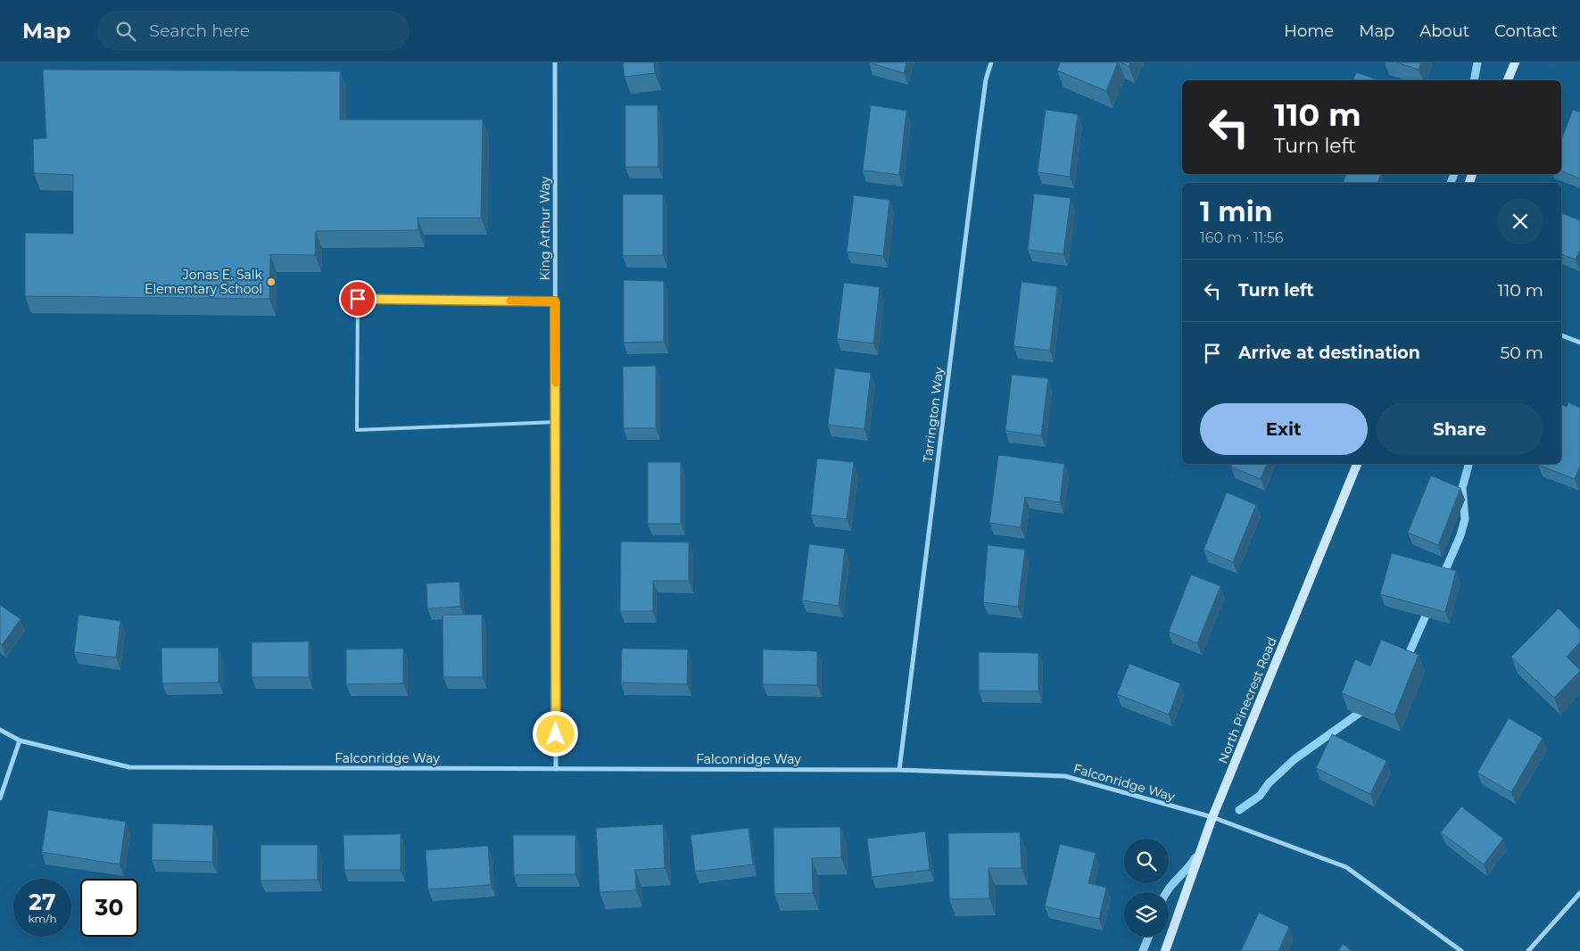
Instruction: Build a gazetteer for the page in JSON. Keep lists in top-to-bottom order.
{
  "streets": {
    "street": [
      "King Arthur Way",
      "Tarrington Way",
      "North Pinecrest Road",
      "Falconridge Way"
    ]
  },
  "crossings": [
    ["King Arthur Way", "Falconridge Way"],
    ["Tarrington Way", "Falconridge Way"],
    ["North Pinecrest Road", "Falconridge Way"]
  ],
  "places": ["Jonas E. Salk Elementary School"],
  "page": {
    "header": "Map",
    "search": "Search here",
    "nav": [
      "Home",
      "Map",
      "About",
      "Contact"
    ],
    "turn": ["110 m", "Turn left"],
    "heading": ["1 min", "160 m · 11:56"],
    "list": [
      {
        "name": "Turn left",
        "value": "110 m"
      },
      {
        "name": "Arrive at destination",
        "value": "50 m"
      }
    ],
    "buttons": ["Exit", "Share"],
    "speed": "27 km/h",
    "limit": "30"
  }
}
